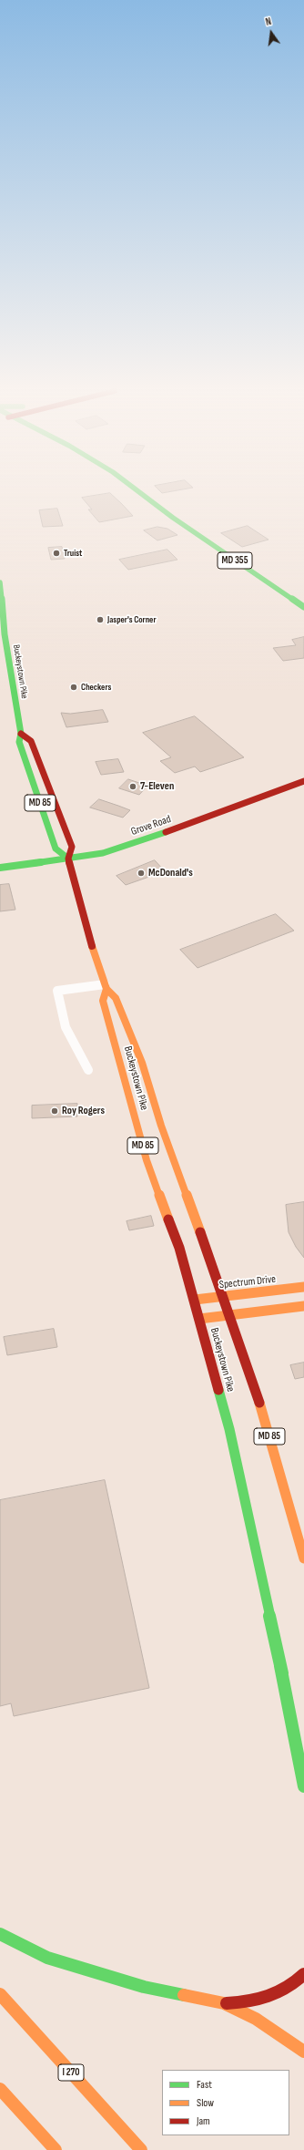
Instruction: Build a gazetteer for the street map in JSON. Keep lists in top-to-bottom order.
{
  "streets": {
    "main road": [
      "MD 355",
      "Buckeystown Pike",
      "MD 85",
      "Grove Road",
      "Spectrum Drive",
      "I 270"
    ]
  },
  "crossings": [
    ["Buckeystown Pike", "Grove Road"],
    ["Buckeystown Pike", "Spectrum Drive"]
  ],
  "places": [
    "Truist",
    "Jasper's Corner",
    "Checkers",
    "7-Eleven",
    "McDonald's",
    "Roy Rogers"
  ],
  "legend": ["Fast", "Slow", "Jam"],
  "north": "top"
}
